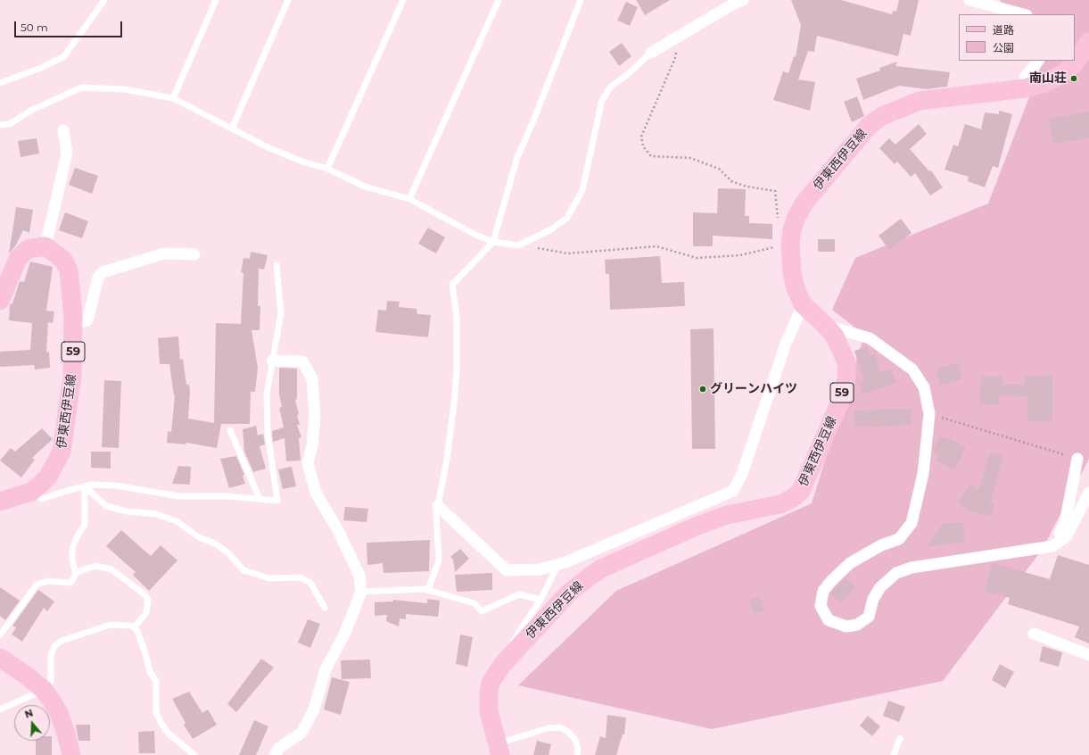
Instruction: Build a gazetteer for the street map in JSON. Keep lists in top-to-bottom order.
{
  "streets": {
    "main road": ["伊東西伊豆線", "59"]
  },
  "places": ["南山荘", "グリーンハイツ"],
  "legend": ["道路", "公園"],
  "scale_bar": "50 m",
  "north": "top"
}
